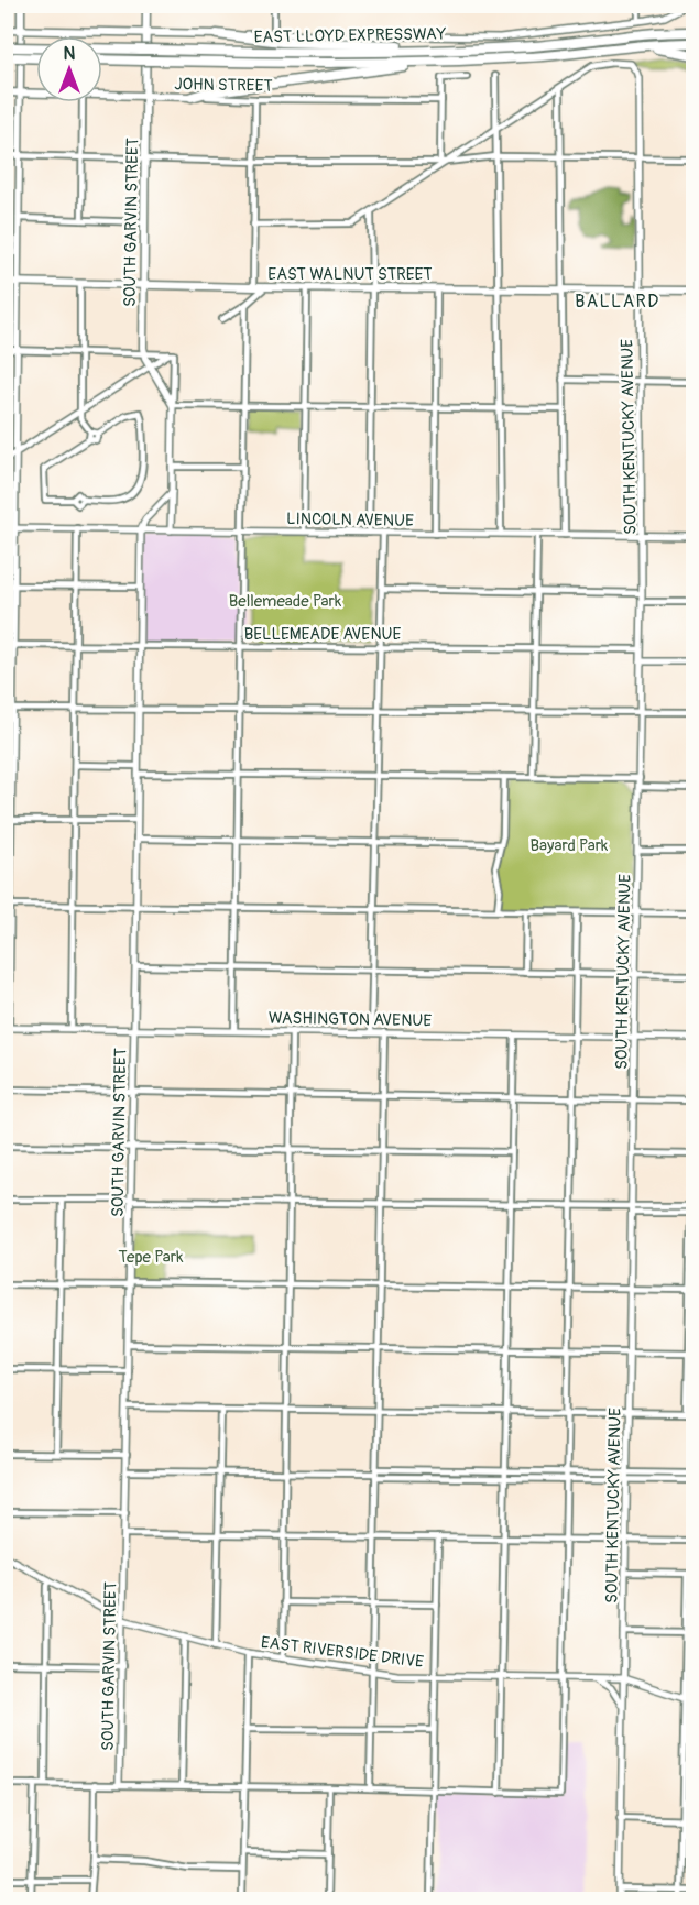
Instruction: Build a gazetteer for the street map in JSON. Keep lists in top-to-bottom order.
{
  "streets": {
    "highway": ["EAST LLOYD EXPRESSWAY"],
    "main road": ["JOHN STREET", "SOUTH GARVIN STREET", "EAST WALNUT STREET"],
    "street": [
      "SOUTH KENTUCKY AVENUE",
      "LINCOLN AVENUE",
      "BELLEMEADE AVENUE",
      "WASHINGTON AVENUE",
      "EAST RIVERSIDE DRIVE"
    ]
  },
  "crossings": [
    ["JOHN STREET", "SOUTH GARVIN STREET"],
    ["SOUTH GARVIN STREET", "EAST WALNUT STREET"],
    ["SOUTH GARVIN STREET", "LINCOLN AVENUE"],
    ["SOUTH GARVIN STREET", "BELLEMEADE AVENUE"],
    ["SOUTH GARVIN STREET", "WASHINGTON AVENUE"],
    ["SOUTH GARVIN STREET", "EAST RIVERSIDE DRIVE"],
    ["EAST WALNUT STREET", "SOUTH KENTUCKY AVENUE"],
    ["SOUTH KENTUCKY AVENUE", "LINCOLN AVENUE"],
    ["SOUTH KENTUCKY AVENUE", "BELLEMEADE AVENUE"],
    ["SOUTH KENTUCKY AVENUE", "WASHINGTON AVENUE"],
    ["SOUTH KENTUCKY AVENUE", "EAST RIVERSIDE DRIVE"]
  ],
  "districts": ["BALLARD"],
  "parks": ["Bellemeade Park", "Bayard Park", "Tepe Park"],
  "north": "top"
}
